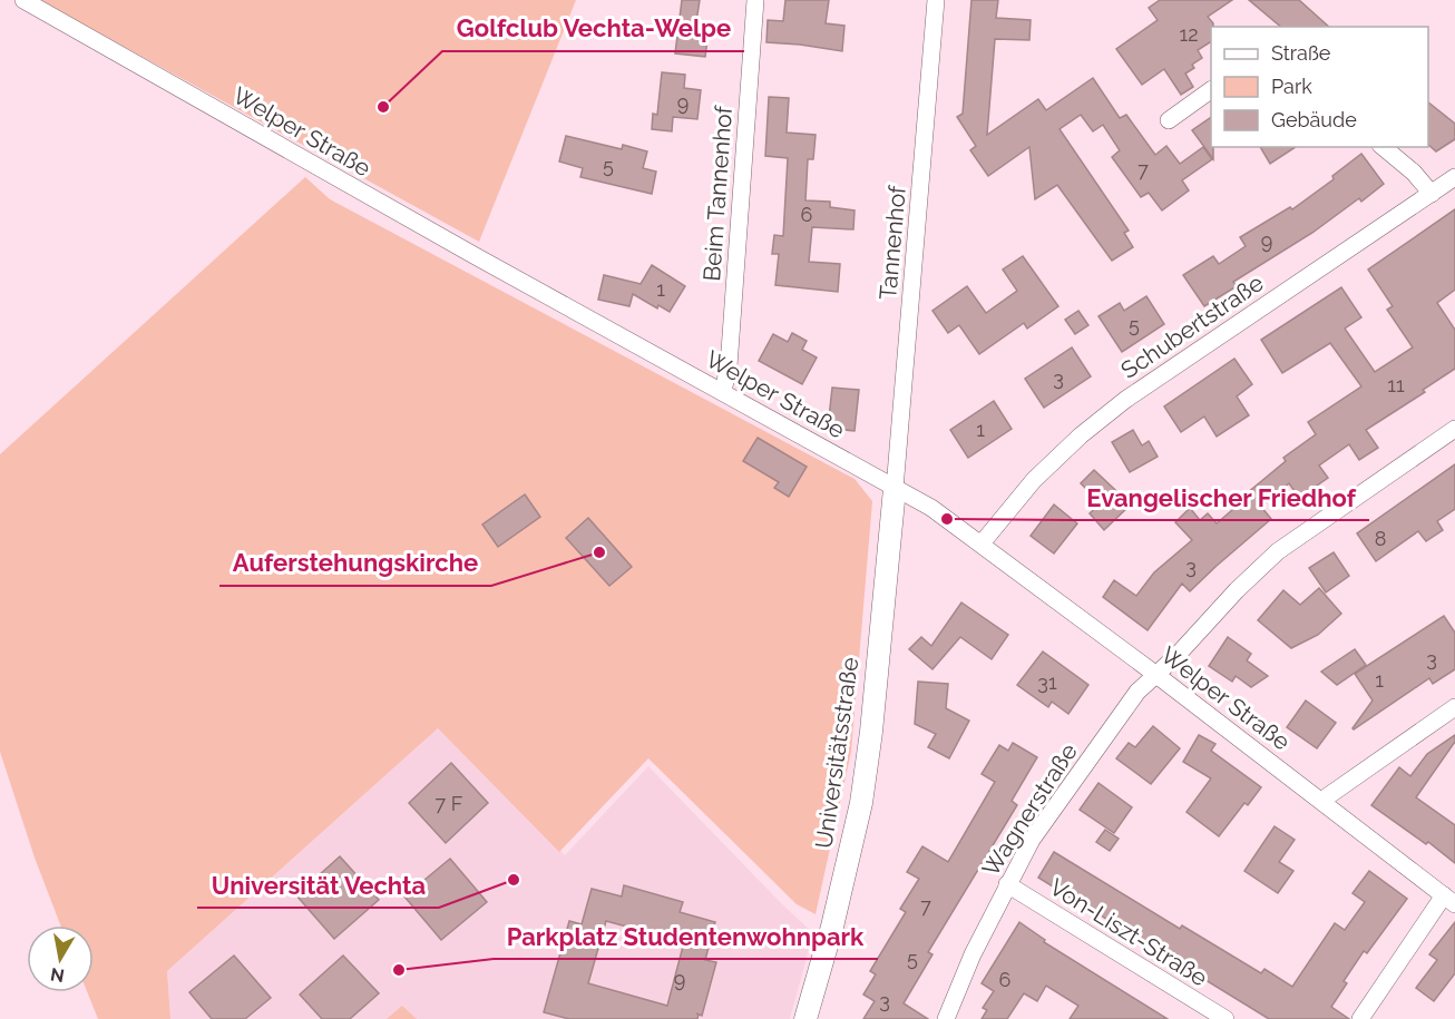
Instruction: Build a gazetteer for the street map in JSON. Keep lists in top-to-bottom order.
{
  "streets": {
    "street": [
      "Welper Straße",
      "Beim Tannenhof",
      "Tannenhof",
      "Schubertstraße",
      "Universitätsstraße",
      "Wagnerstraße",
      "Von-Liszt-Straße"
    ]
  },
  "crossings": [
    ["Welper Straße", "Beim Tannenhof"],
    ["Welper Straße", "Tannenhof"],
    ["Welper Straße", "Schubertstraße"],
    ["Welper Straße", "Universitätsstraße"],
    ["Welper Straße", "Wagnerstraße"],
    ["Tannenhof", "Universitätsstraße"],
    ["Wagnerstraße", "Von-Liszt-Straße"]
  ],
  "places": [
    "Golfclub Vechta-Welpe",
    "Evangelischer Friedhof",
    "Auferstehungskirche",
    "Universität Vechta",
    "Parkplatz Studentenwohnpark"
  ],
  "house_numbers": [
    "12",
    "9",
    "5",
    "7",
    "6",
    "9",
    "1",
    "5",
    "3",
    "11",
    "1",
    "8",
    "3",
    "3",
    "1",
    "31",
    "7 F",
    "7",
    "5",
    "9",
    "6",
    "3"
  ],
  "legend": ["Straße", "Park", "Gebäude"],
  "north": "bottom"
}
